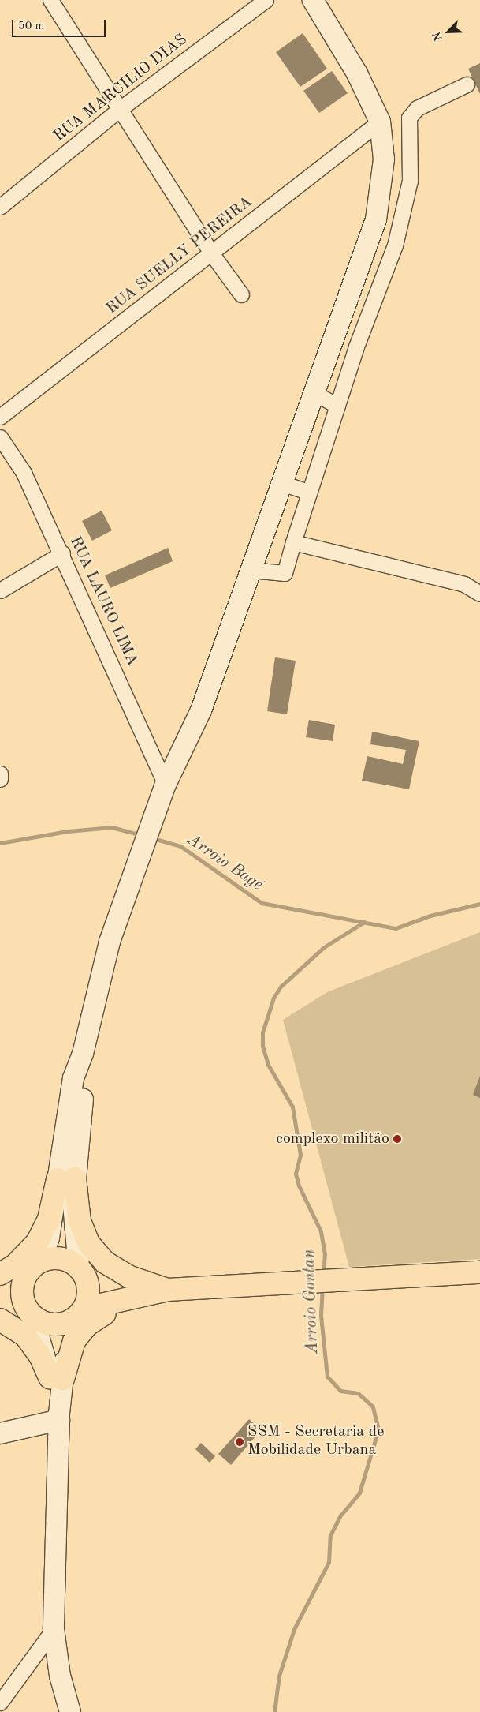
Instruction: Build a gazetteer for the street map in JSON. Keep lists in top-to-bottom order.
{
  "streets": {
    "street": ["RUA MARCILIO DIAS", "RUA SUELLY PEREIRA", "RUA LAURO LIMA"]
  },
  "water": ["Arroio Bagé", "Arroio Gontan"],
  "places": ["complexo militão", "SSM - Secretaria de Mobilidade Urbana"],
  "scale_bar": "50 m",
  "north": "bottom left"
}
